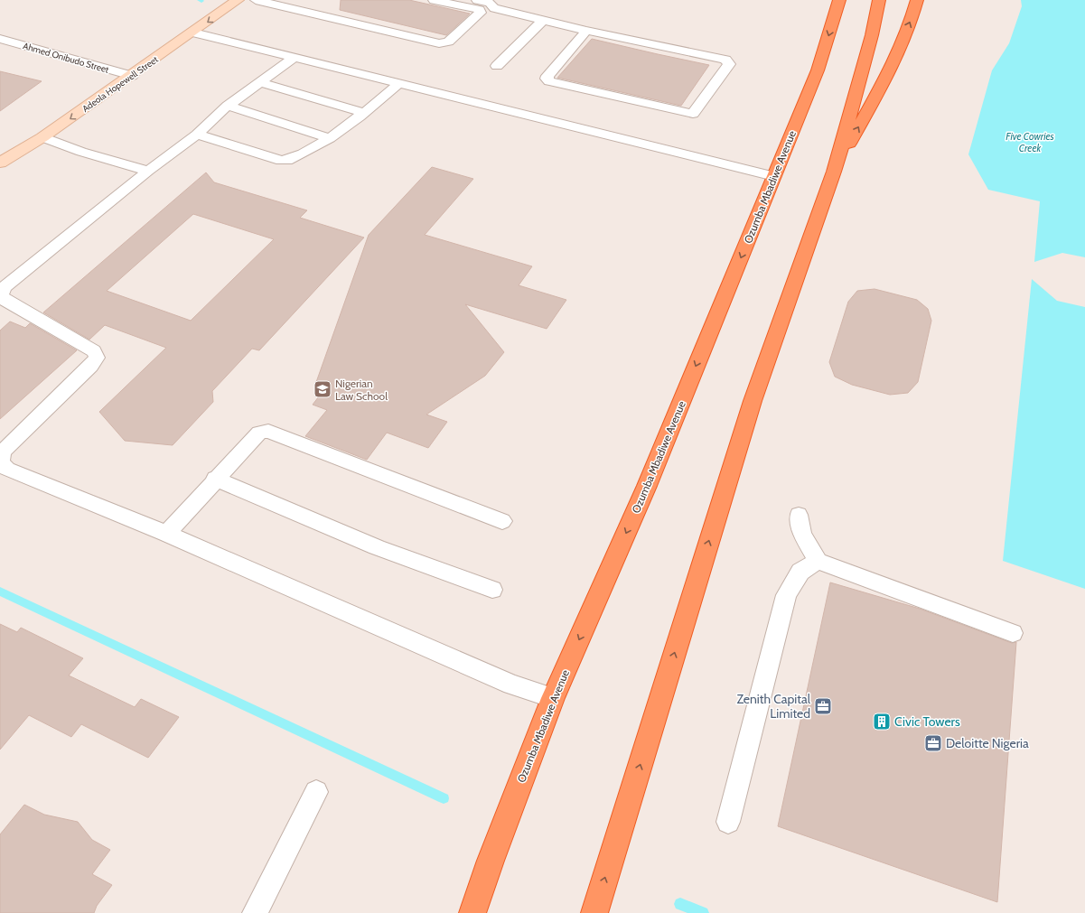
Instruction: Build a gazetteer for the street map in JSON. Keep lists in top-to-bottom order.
{
  "streets": {
    "highway": ["Ozumba Mbadiwe Avenue"],
    "street": ["Ahmed Onibudo Street", "Adeola Hopewell Street"]
  },
  "crossings": [
    ["Ahmed Onibudo Street", "Adeola Hopewell Street"]
  ],
  "one_way": ["Adeola Hopewell Street"],
  "water": ["Five Cowries Creek"],
  "places": {
    "school or university": ["Nigerian Law School"],
    "office": ["Zenith Capital Limited", "Deloitte Nigeria"],
    "building": ["Civic Towers"]
  }
}
